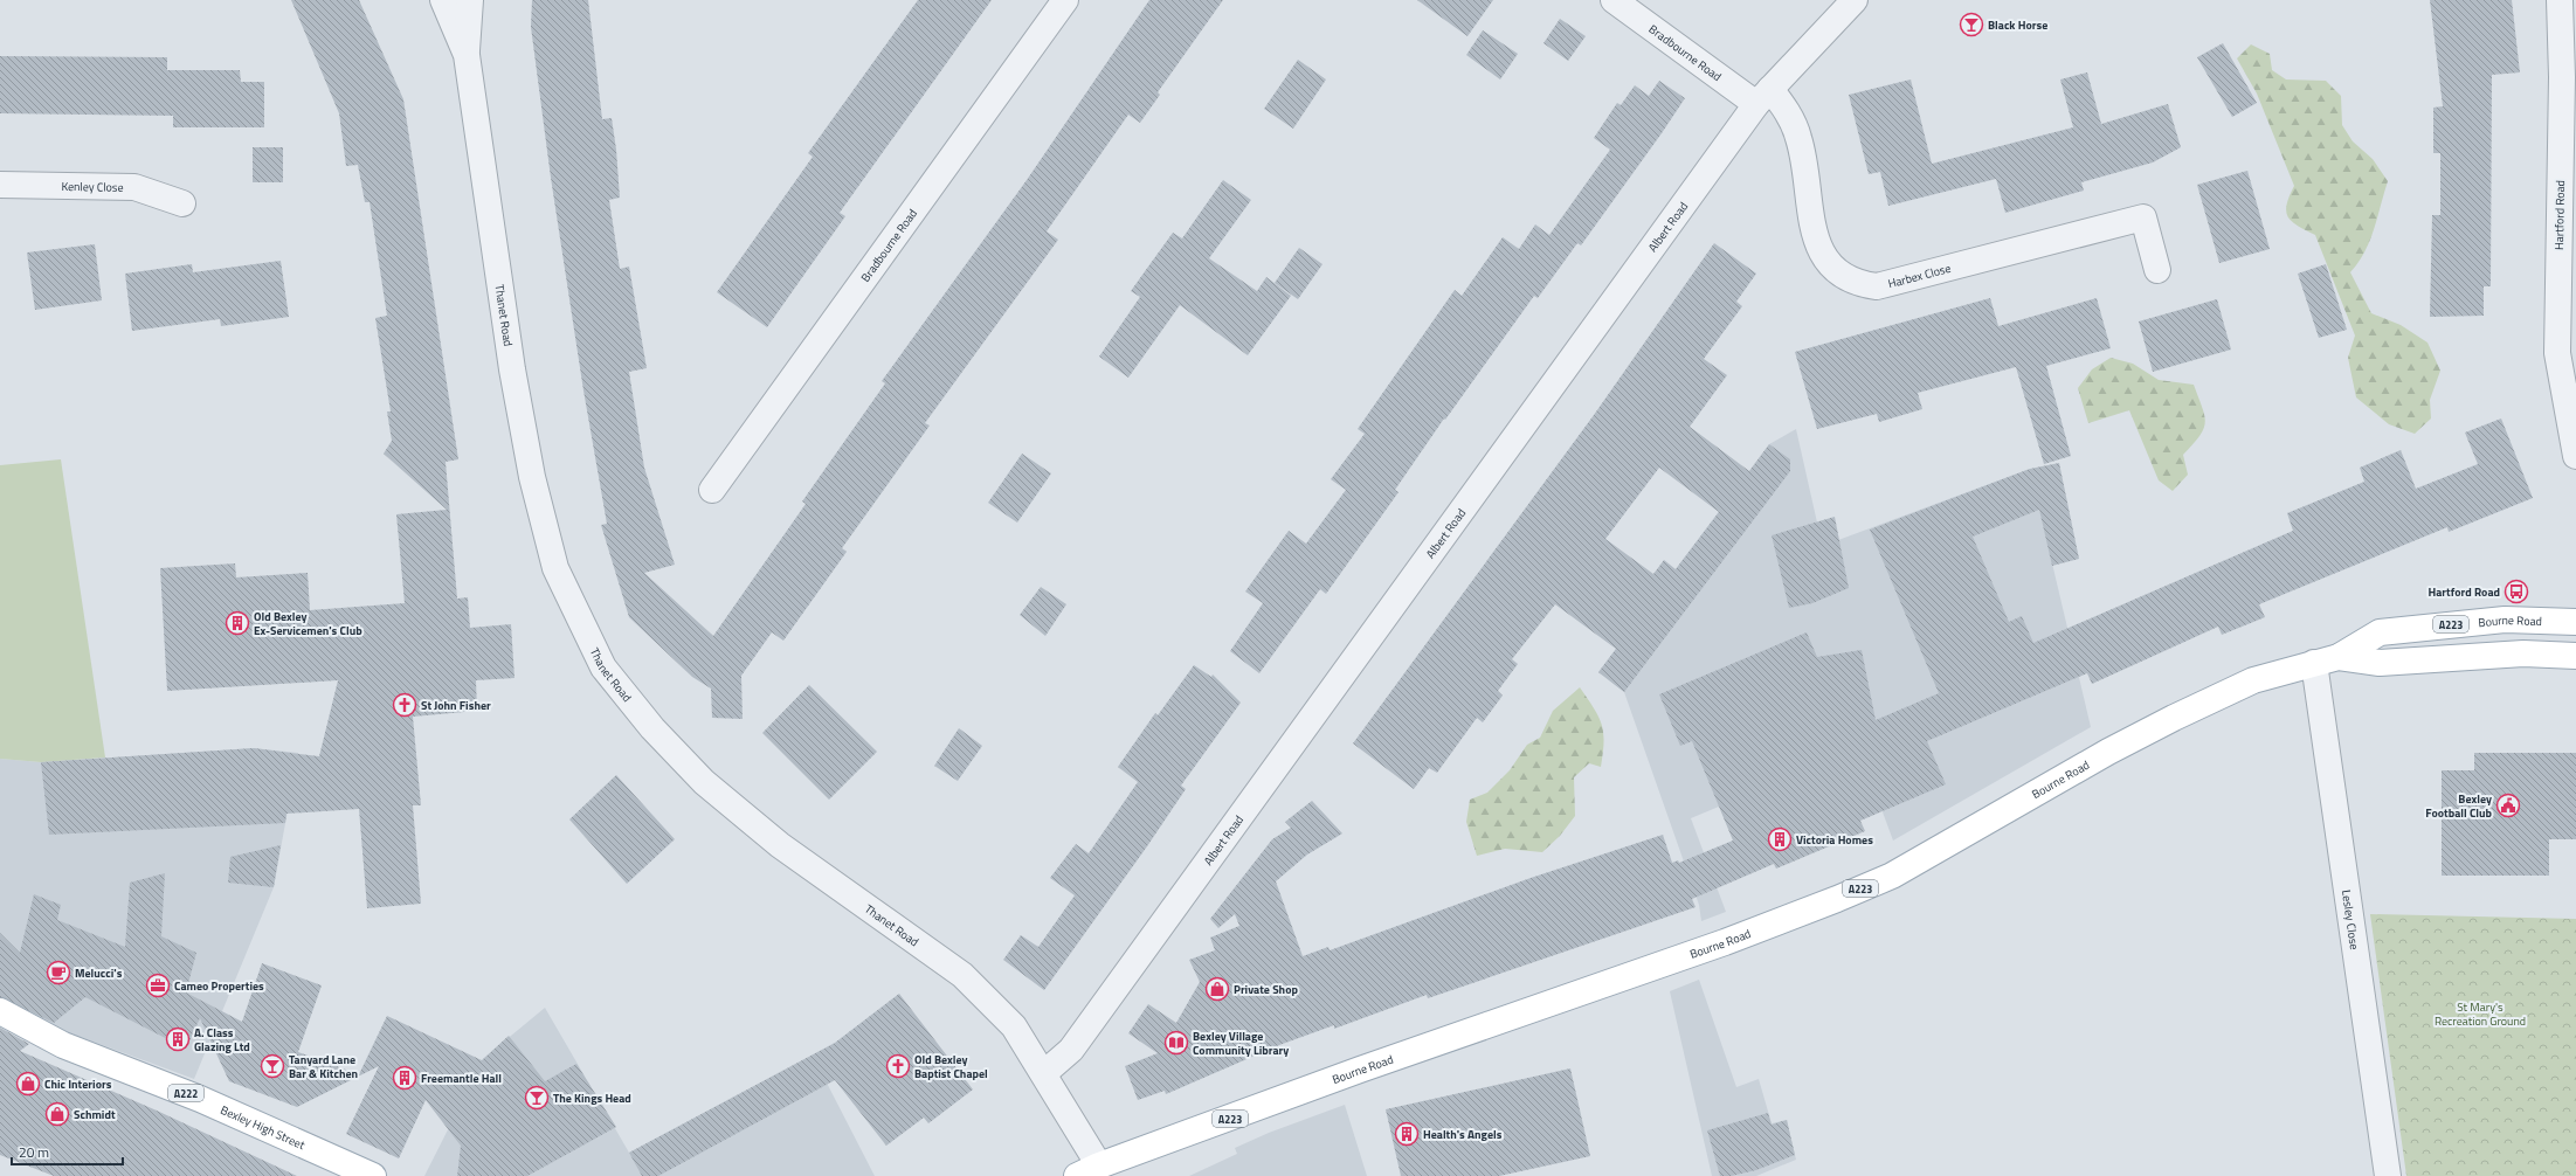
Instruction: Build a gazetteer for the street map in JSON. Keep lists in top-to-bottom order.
{
  "streets": {
    "main road": [
      "Bourne Road",
      "A223",
      "A222",
      "Bexley High Street"
    ],
    "street": [
      "Bradbourne Road",
      "Kenley Close",
      "Hartford Road",
      "Albert Road",
      "Harbex Close",
      "Thanet Road",
      "Lesley Close"
    ]
  },
  "crossings": [
    ["Bradbourne Road", "Albert Road"],
    ["Bradbourne Road", "Harbex Close"],
    ["Albert Road", "Harbex Close"],
    ["Albert Road", "Thanet Road"],
    ["Thanet Road", "Bourne Road"],
    ["Bourne Road", "Lesley Close"]
  ],
  "parks": ["St Mary's Recreation Ground"],
  "places": {
    "bar": ["Black Horse", "Tanyard Lane Bar & Kitchen", "The Kings Head"],
    "bus stop": ["Hartford Road"],
    "building": [
      "Old Bexley Ex-Servicemen's Club",
      "Victoria Homes",
      "A. Class Glazing Ltd",
      "Freemantle Hall",
      "Health's Angels"
    ],
    "church": ["St John Fisher", "Old Bexley Baptist Chapel"],
    "public building": ["Bexley Football Club"],
    "cafe": ["Melucci's"],
    "office": ["Cameo Properties"],
    "shop": ["Private Shop", "Chic Interiors", "Schmidt"],
    "library": ["Bexley Village Community Library"]
  },
  "scale_bar": "20 m"
}
